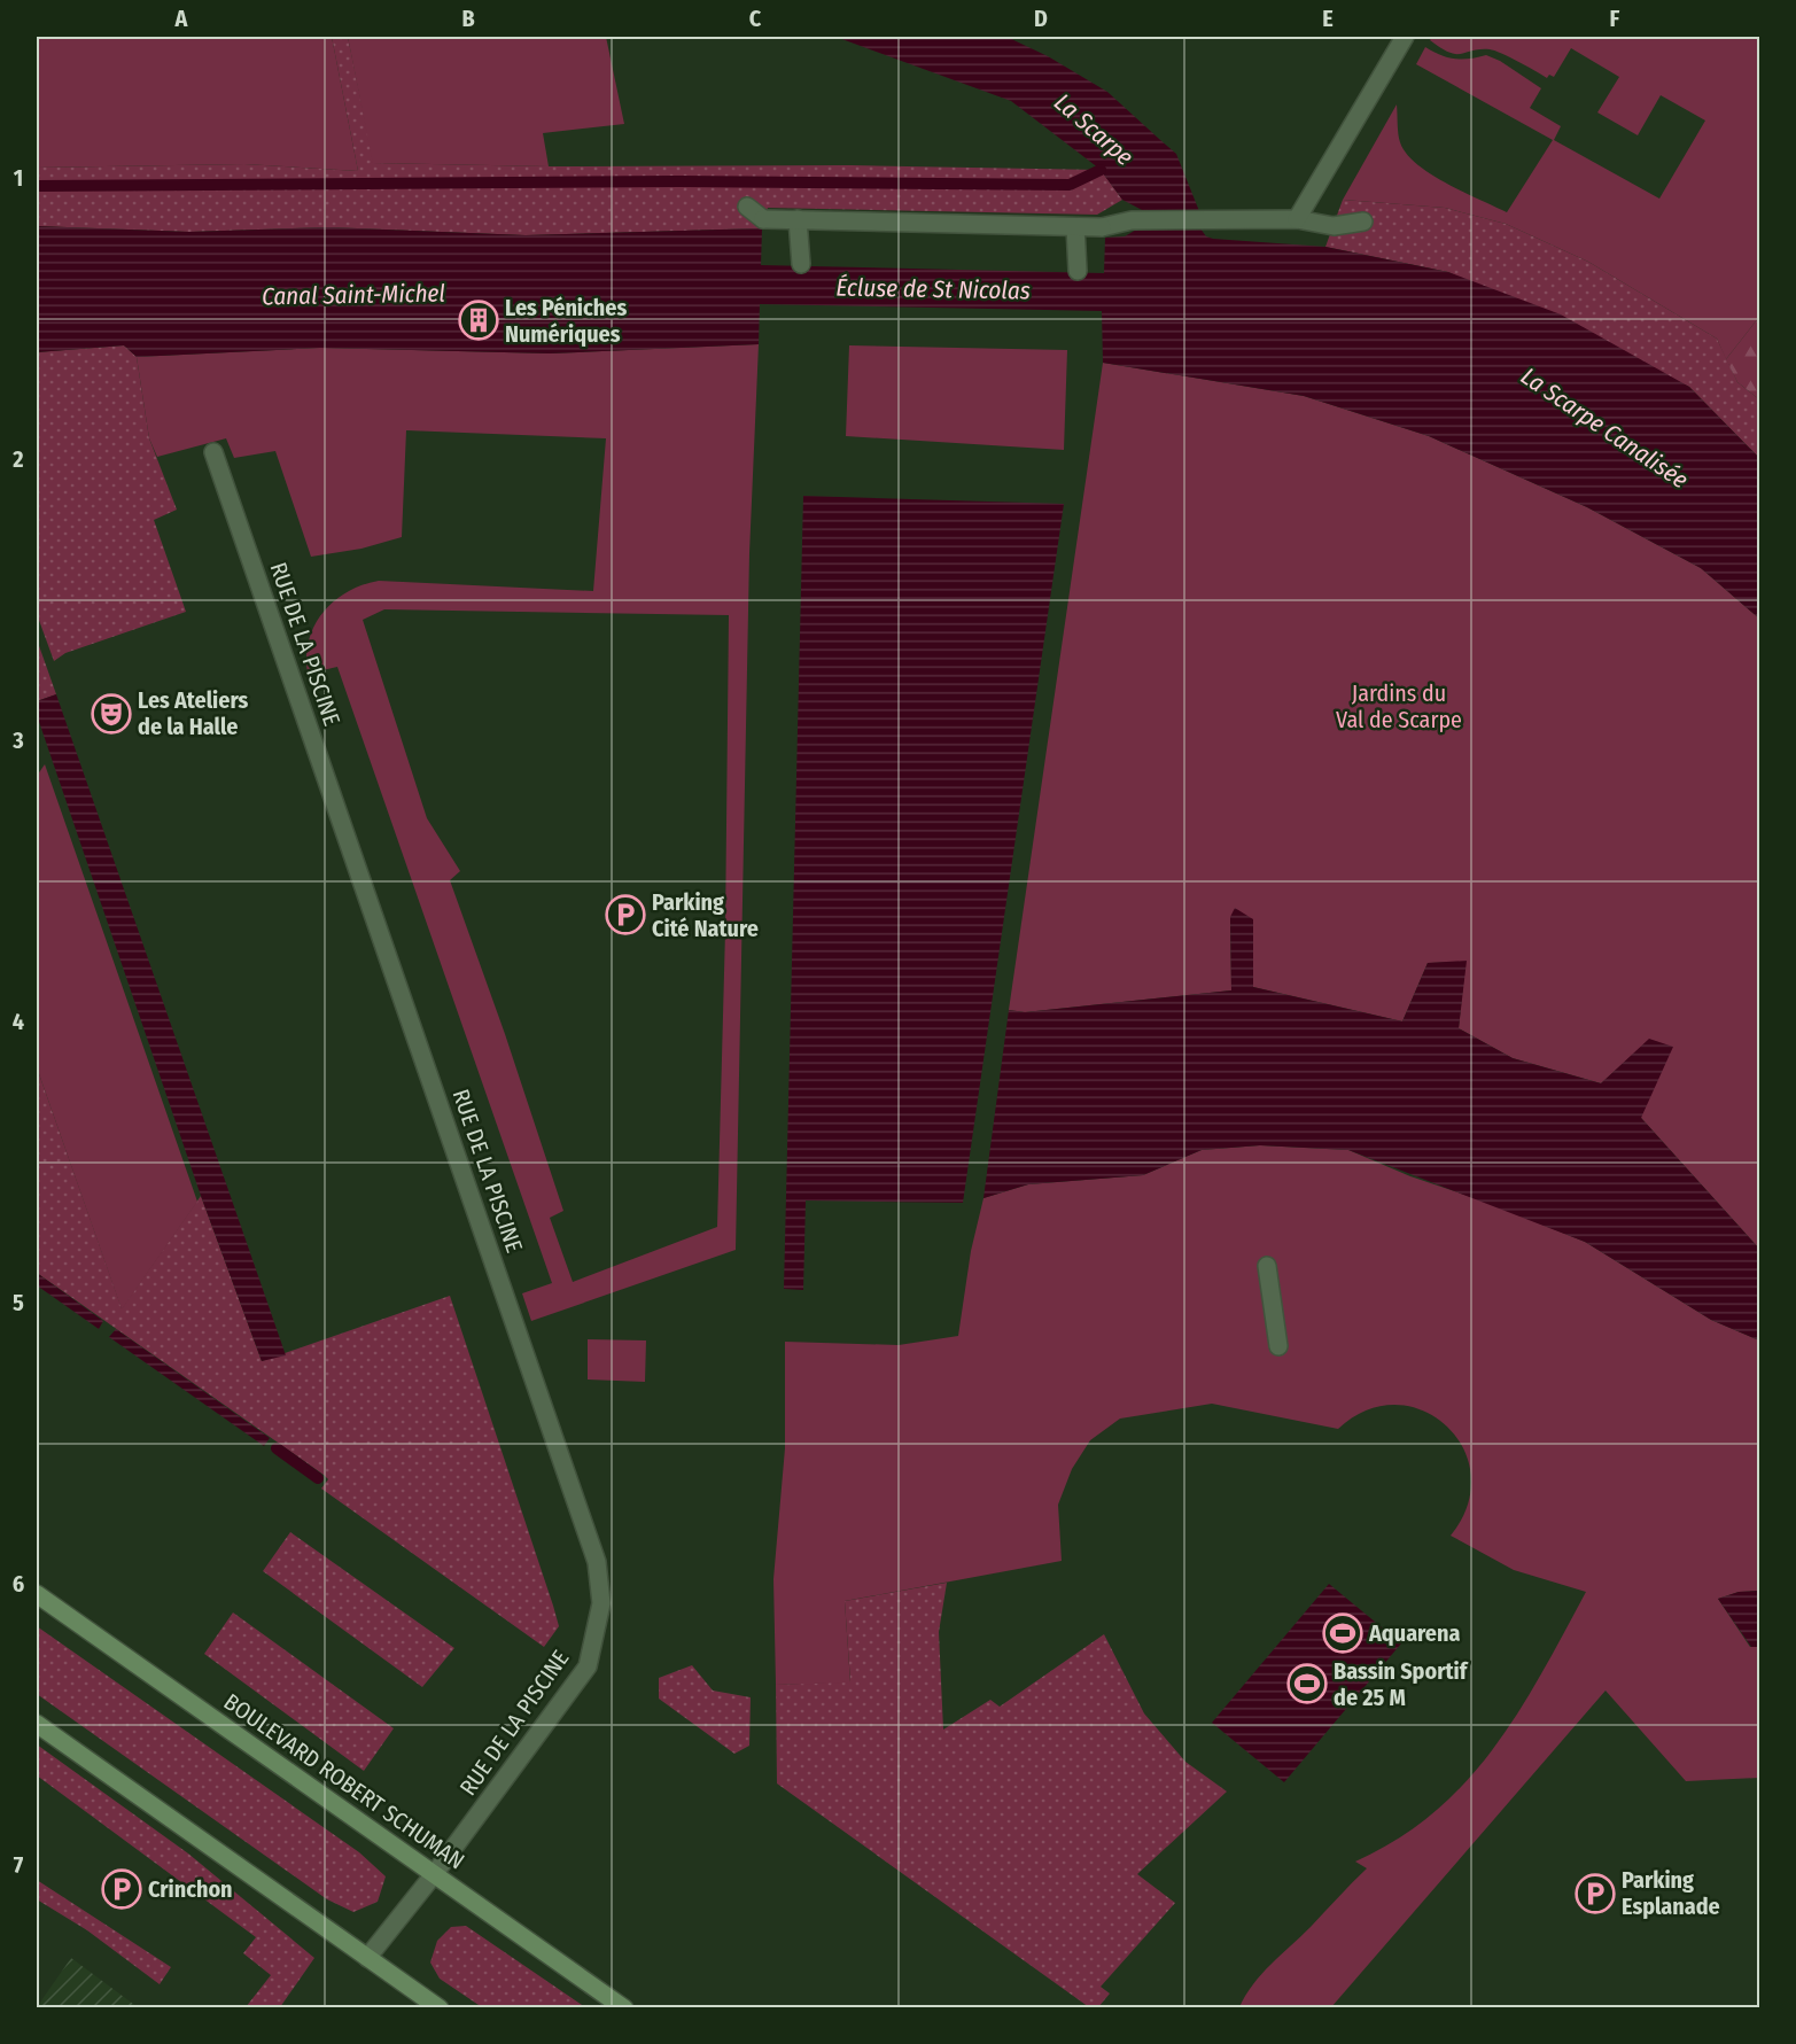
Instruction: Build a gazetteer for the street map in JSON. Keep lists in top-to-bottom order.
{
  "streets": {
    "main road": ["BOULEVARD ROBERT SCHUMAN"],
    "street": ["RUE DE LA PISCINE"]
  },
  "crossings": [
    ["RUE DE LA PISCINE", "BOULEVARD ROBERT SCHUMAN"]
  ],
  "water": [
    "La Scarpe",
    "Écluse de St Nicolas",
    "Canal Saint-Michel",
    "La Scarpe Canalisée"
  ],
  "parks": ["Jardins du Val de Scarpe"],
  "places": {
    "building": ["Les Péniches Numériques"],
    "theatre": ["Les Ateliers de la Halle"],
    "parking": ["Parking Cité Nature", "Crinchon", "Parking Esplanade"],
    "sports": ["Aquarena", "Bassin Sportif de 25 M"]
  },
  "grid": {
    "columns": [
      "A",
      "B",
      "C",
      "D",
      "E",
      "F"
    ],
    "rows": [
      "1",
      "2",
      "3",
      "4",
      "5",
      "6",
      "7"
    ]
  }
}
